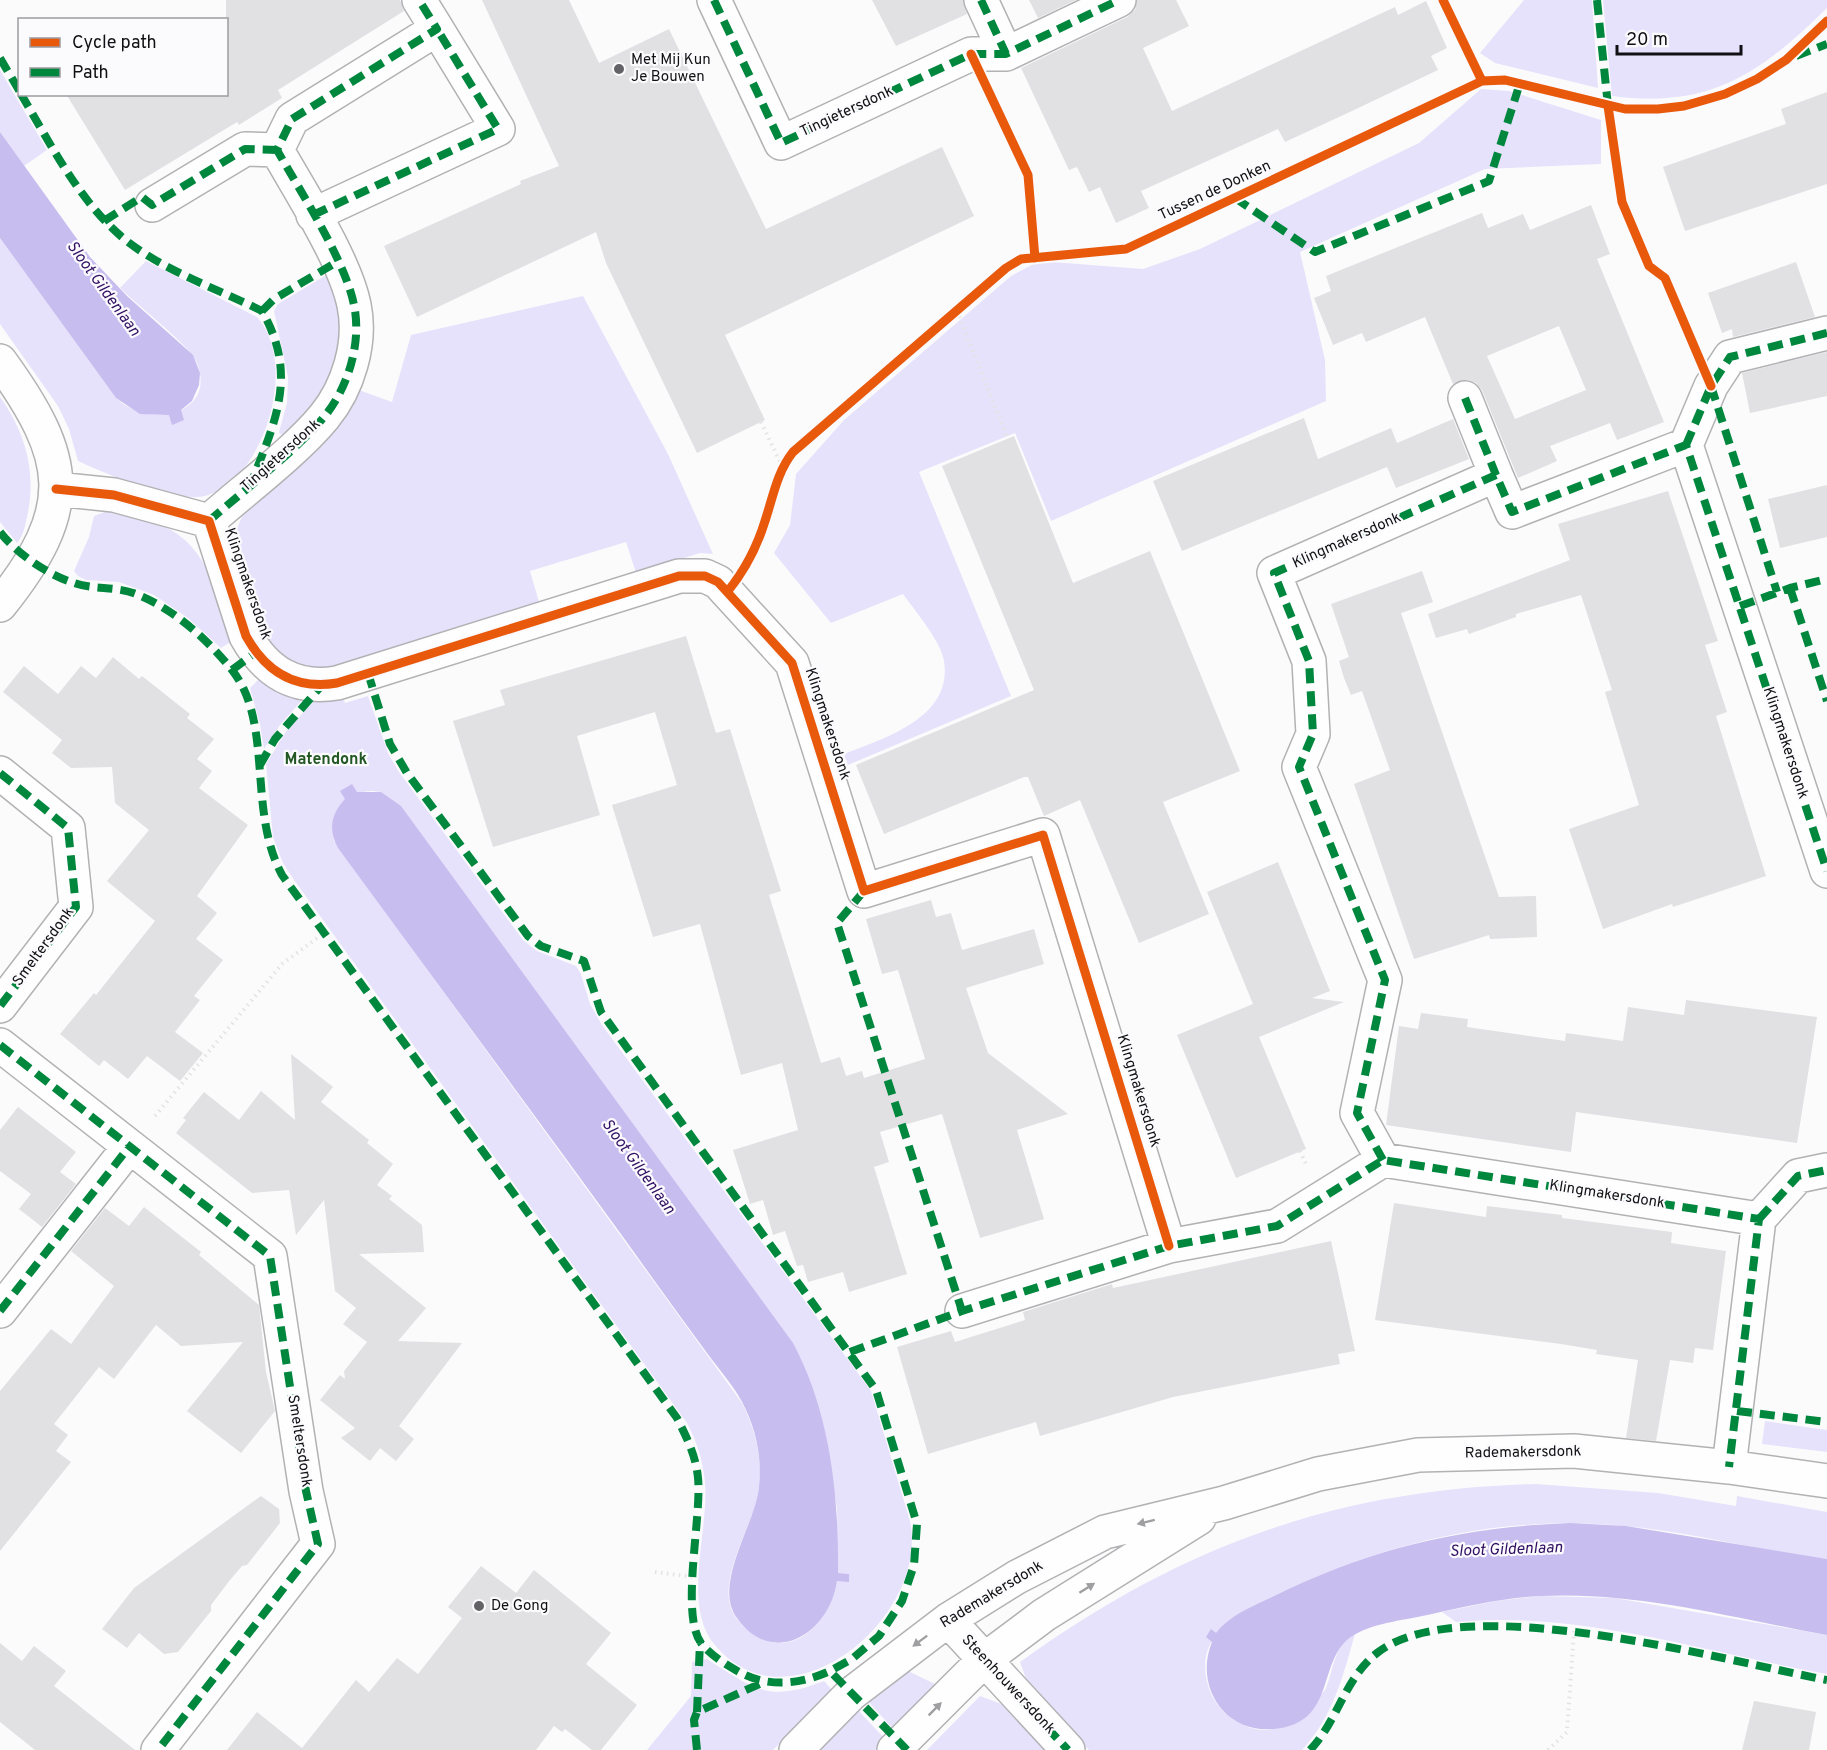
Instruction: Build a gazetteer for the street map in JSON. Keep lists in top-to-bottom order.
{
  "streets": {
    "street": [
      "Tingietersdonk",
      "Klingmakersdonk",
      "Smeltersdonk",
      "Rademakersdonk",
      "Steenhouwersdonk"
    ],
    "cycle path": ["Tussen de Donken"]
  },
  "crossings": [
    ["Tingietersdonk", "Klingmakersdonk"],
    ["Rademakersdonk", "Steenhouwersdonk"]
  ],
  "districts": ["Matendonk"],
  "water": ["Sloot Gildenlaan"],
  "places": ["Met Mij Kun Je Bouwen", "De Gong"],
  "legend": ["Cycle path", "Path"],
  "scale_bar": "20 m"
}
